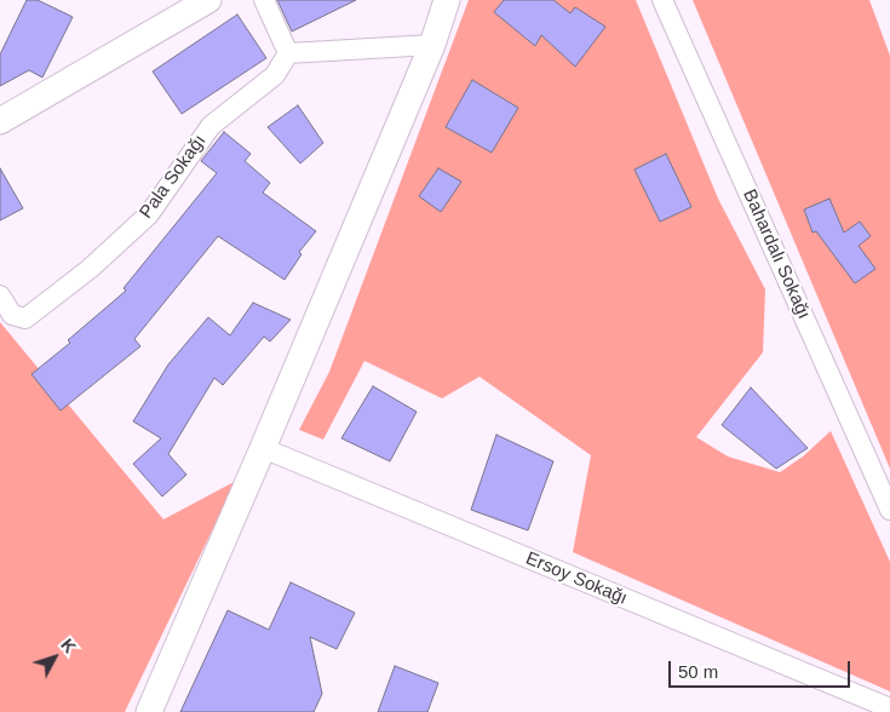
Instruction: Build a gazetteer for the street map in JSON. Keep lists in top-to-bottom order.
{
  "streets": {
    "street": ["Pala Sokağı", "Bahardalı Sokağı", "Ersoy Sokağı"]
  },
  "scale_bar": "50 m",
  "north": "top right"
}
